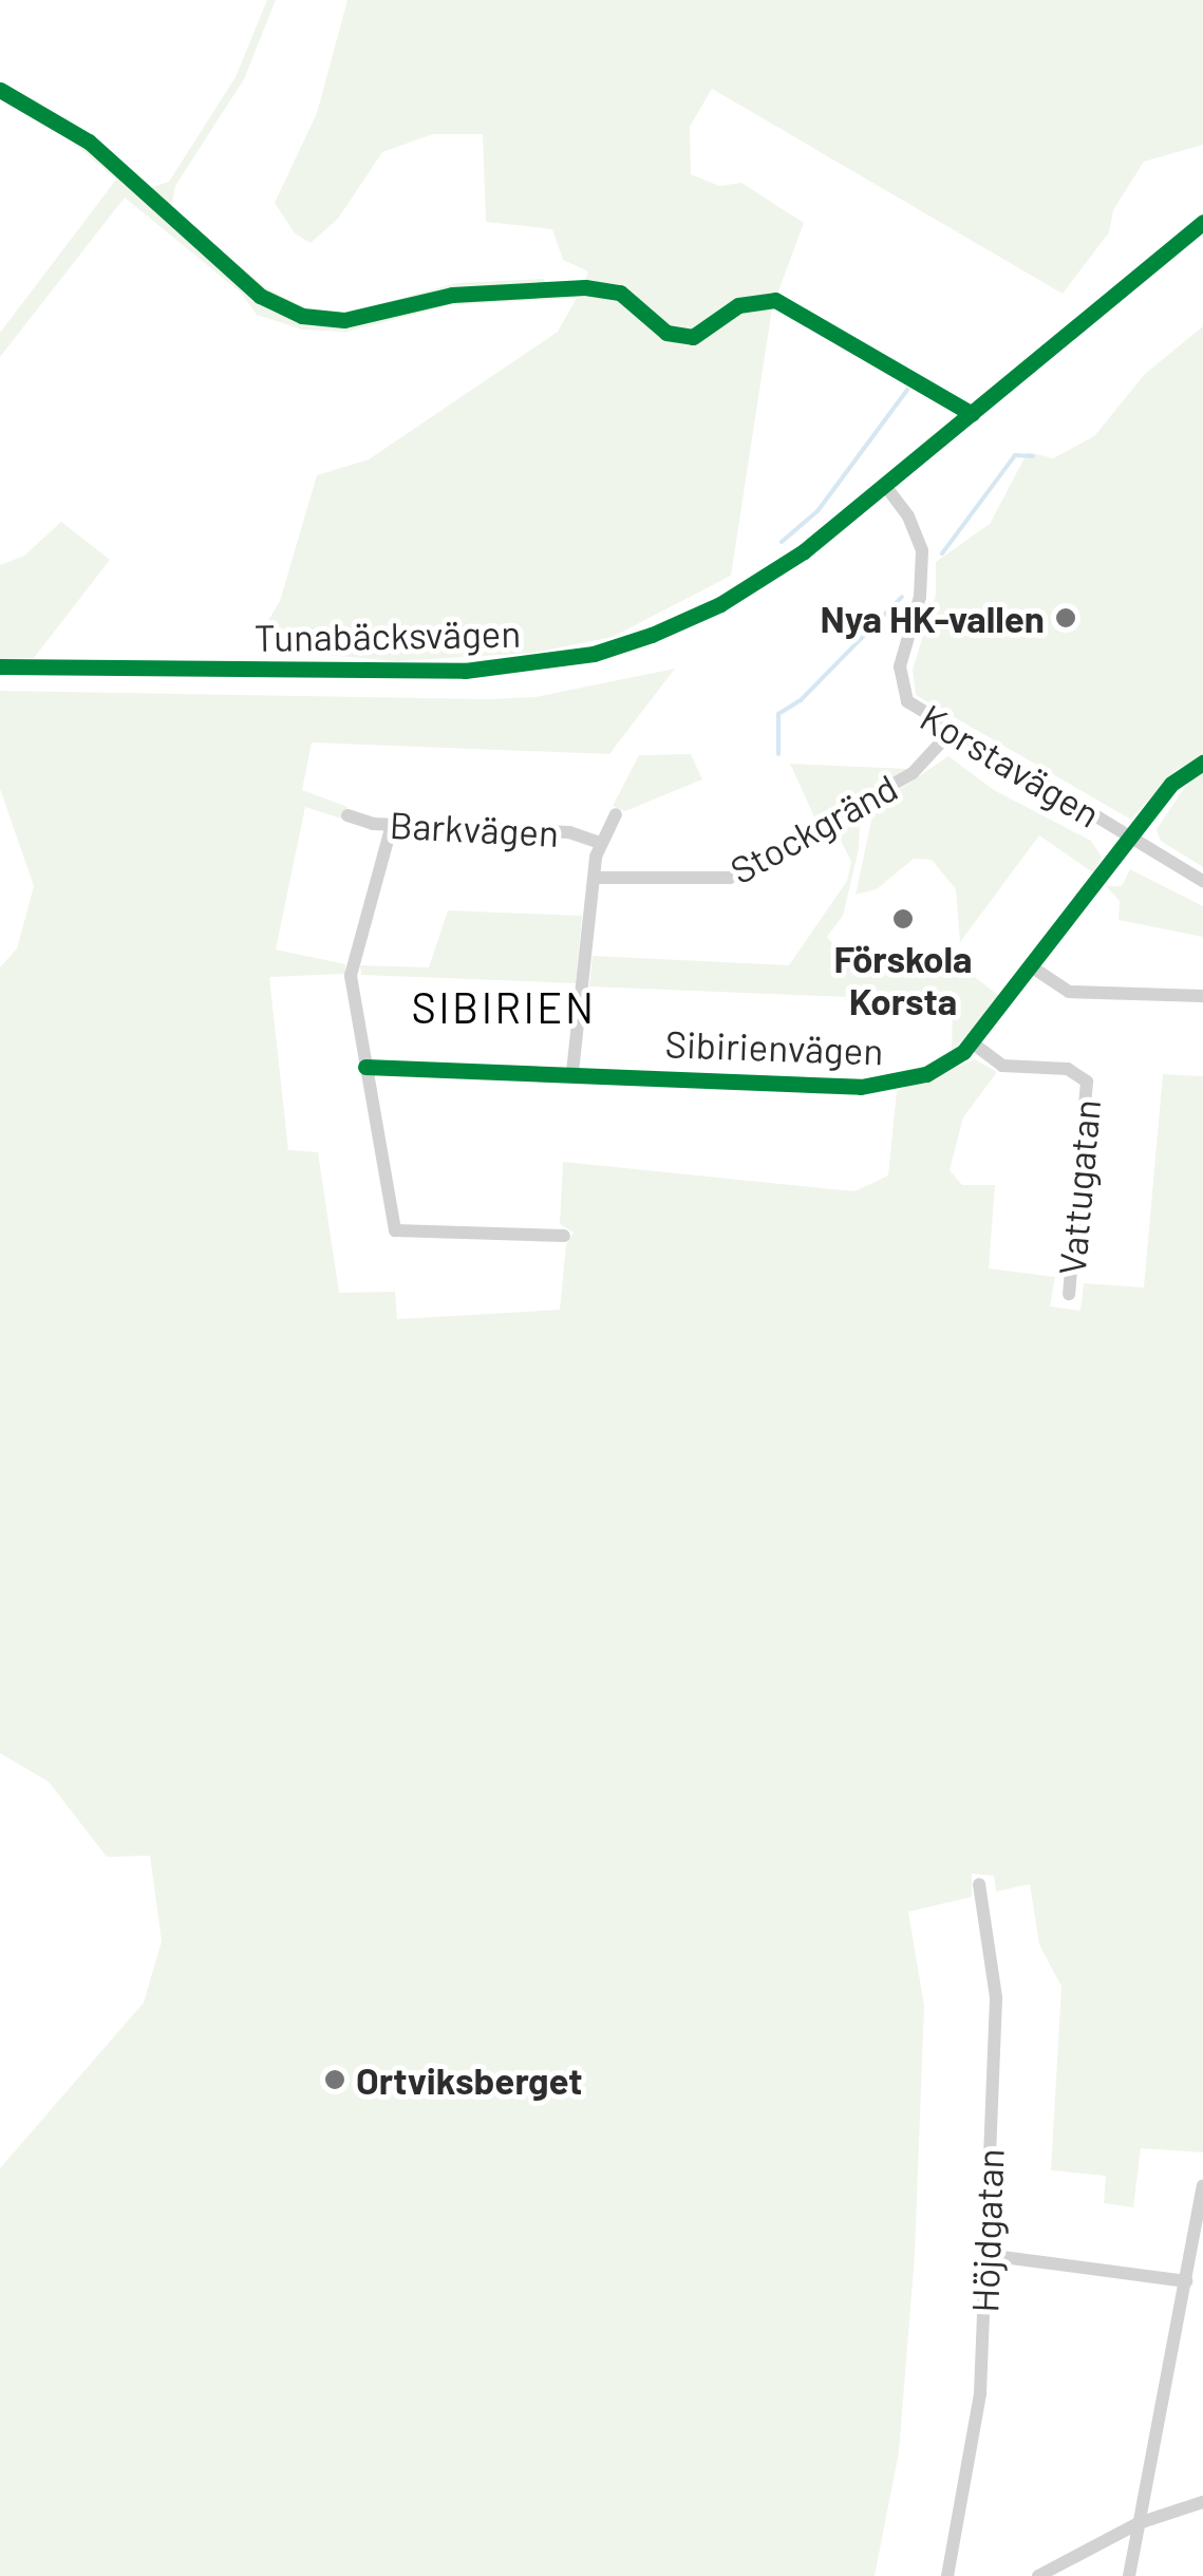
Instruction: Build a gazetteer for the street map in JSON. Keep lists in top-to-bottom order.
{
  "streets": {
    "street": [
      "Tunabäcksvägen",
      "Korstavägen",
      "Barkvägen",
      "Stockgränd",
      "Sibirienvägen",
      "Vattugatan",
      "Höjdgatan"
    ]
  },
  "crossings": [
    ["Tunabäcksvägen", "Korstavägen"],
    ["Korstavägen", "Stockgränd"],
    ["Korstavägen", "Sibirienvägen"],
    ["Sibirienvägen", "Vattugatan"]
  ],
  "districts": ["SIBIRIEN"],
  "places": ["Nya HK-vallen", "Förskola Korsta", "Ortviksberget"]
}
